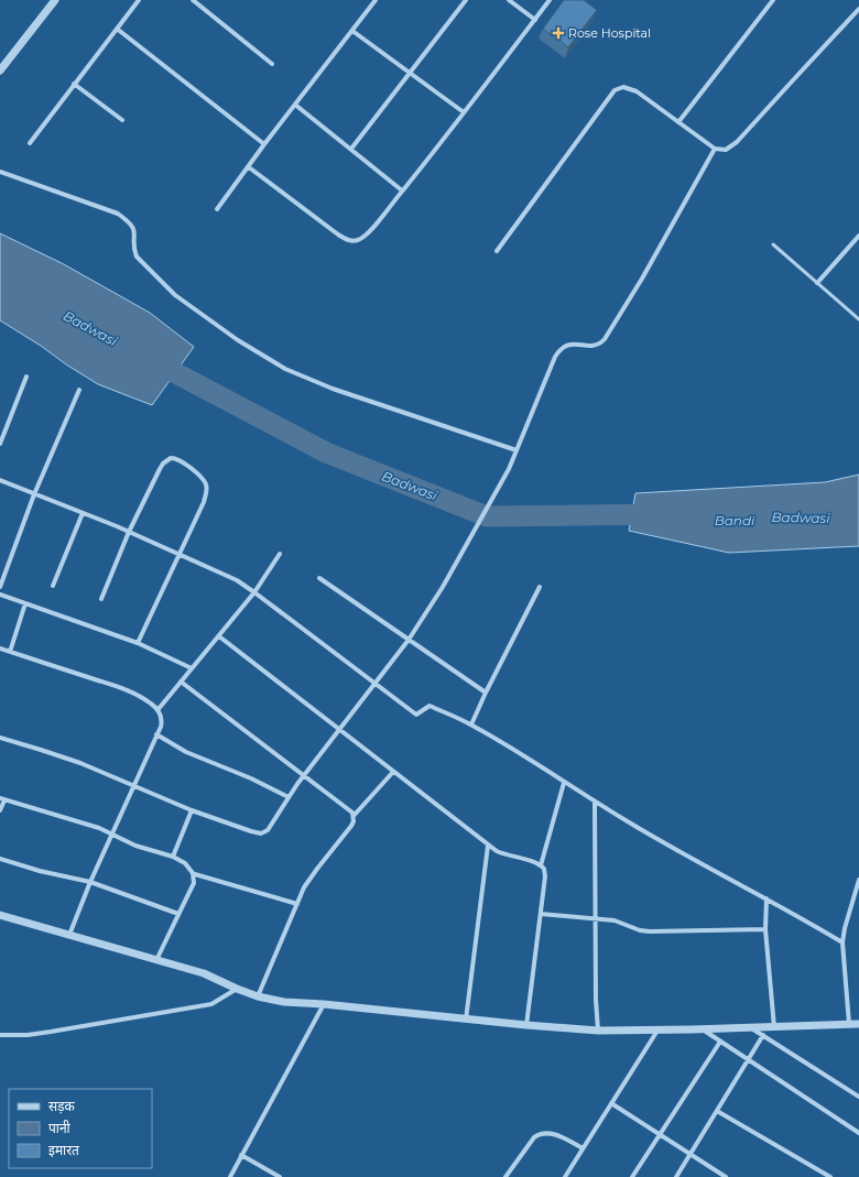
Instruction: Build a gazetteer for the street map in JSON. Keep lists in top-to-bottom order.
{
  "water": ["Badwasi", "Bandi"],
  "places": {
    "health": ["Rose Hospital"]
  },
  "legend": ["सड़क", "पानी", "इमारत"]
}
